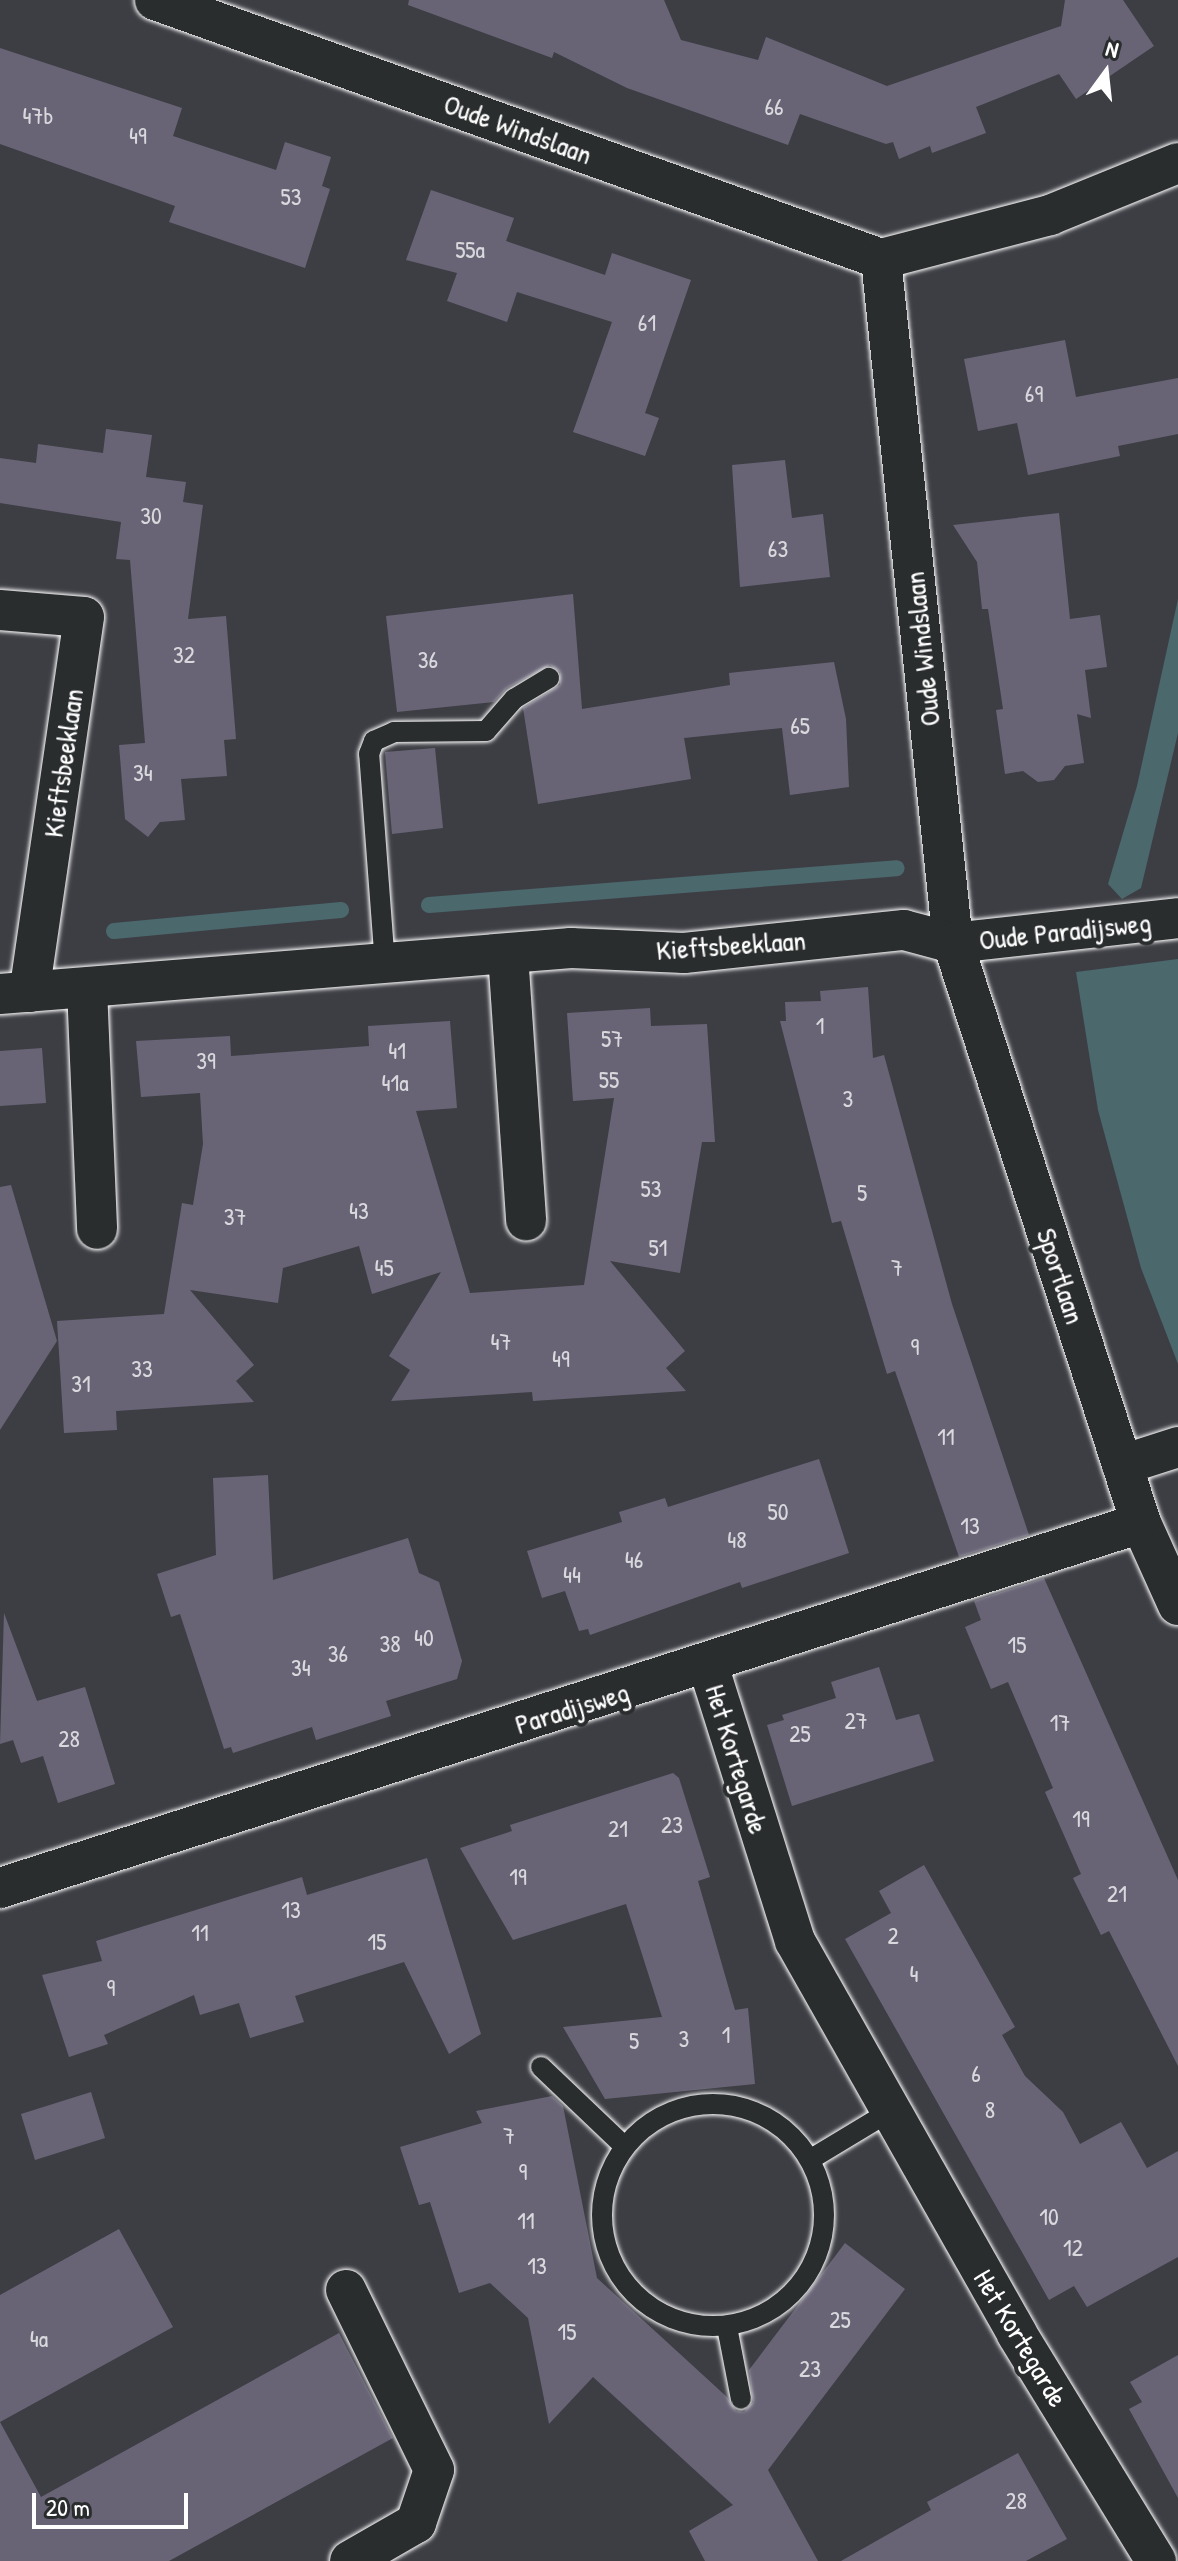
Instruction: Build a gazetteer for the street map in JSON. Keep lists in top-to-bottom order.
{
  "streets": {
    "street": [
      "Oude Windslaan",
      "Kieftsbeeklaan",
      "Oude Paradijsweg",
      "Sportlaan",
      "Paradijsweg",
      "Het Kortegarde"
    ]
  },
  "crossings": [
    ["Oude Windslaan", "Kieftsbeeklaan"],
    ["Oude Windslaan", "Oude Paradijsweg"],
    ["Oude Windslaan", "Sportlaan"],
    ["Kieftsbeeklaan", "Oude Paradijsweg"],
    ["Kieftsbeeklaan", "Sportlaan"],
    ["Oude Paradijsweg", "Sportlaan"],
    ["Sportlaan", "Paradijsweg"],
    ["Paradijsweg", "Het Kortegarde"]
  ],
  "house_numbers": [
    "66",
    "47b",
    "49",
    "53",
    "55a",
    "61",
    "69",
    "30",
    "63",
    "32",
    "36",
    "65",
    "34",
    "1",
    "57",
    "41",
    "39",
    "55",
    "41a",
    "3",
    "53",
    "5",
    "43",
    "37",
    "51",
    "45",
    "7",
    "47",
    "9",
    "49",
    "33",
    "31",
    "11",
    "50",
    "13",
    "48",
    "46",
    "44",
    "40",
    "38",
    "15",
    "36",
    "34",
    "27",
    "17",
    "25",
    "28",
    "19",
    "23",
    "21",
    "19",
    "21",
    "13",
    "11",
    "2",
    "15",
    "4",
    "9",
    "1",
    "3",
    "5",
    "6",
    "8",
    "7",
    "9",
    "10",
    "11",
    "12",
    "13",
    "25",
    "15",
    "4a",
    "23",
    "28"
  ],
  "scale_bar": "20 m",
  "north": "top"
}
